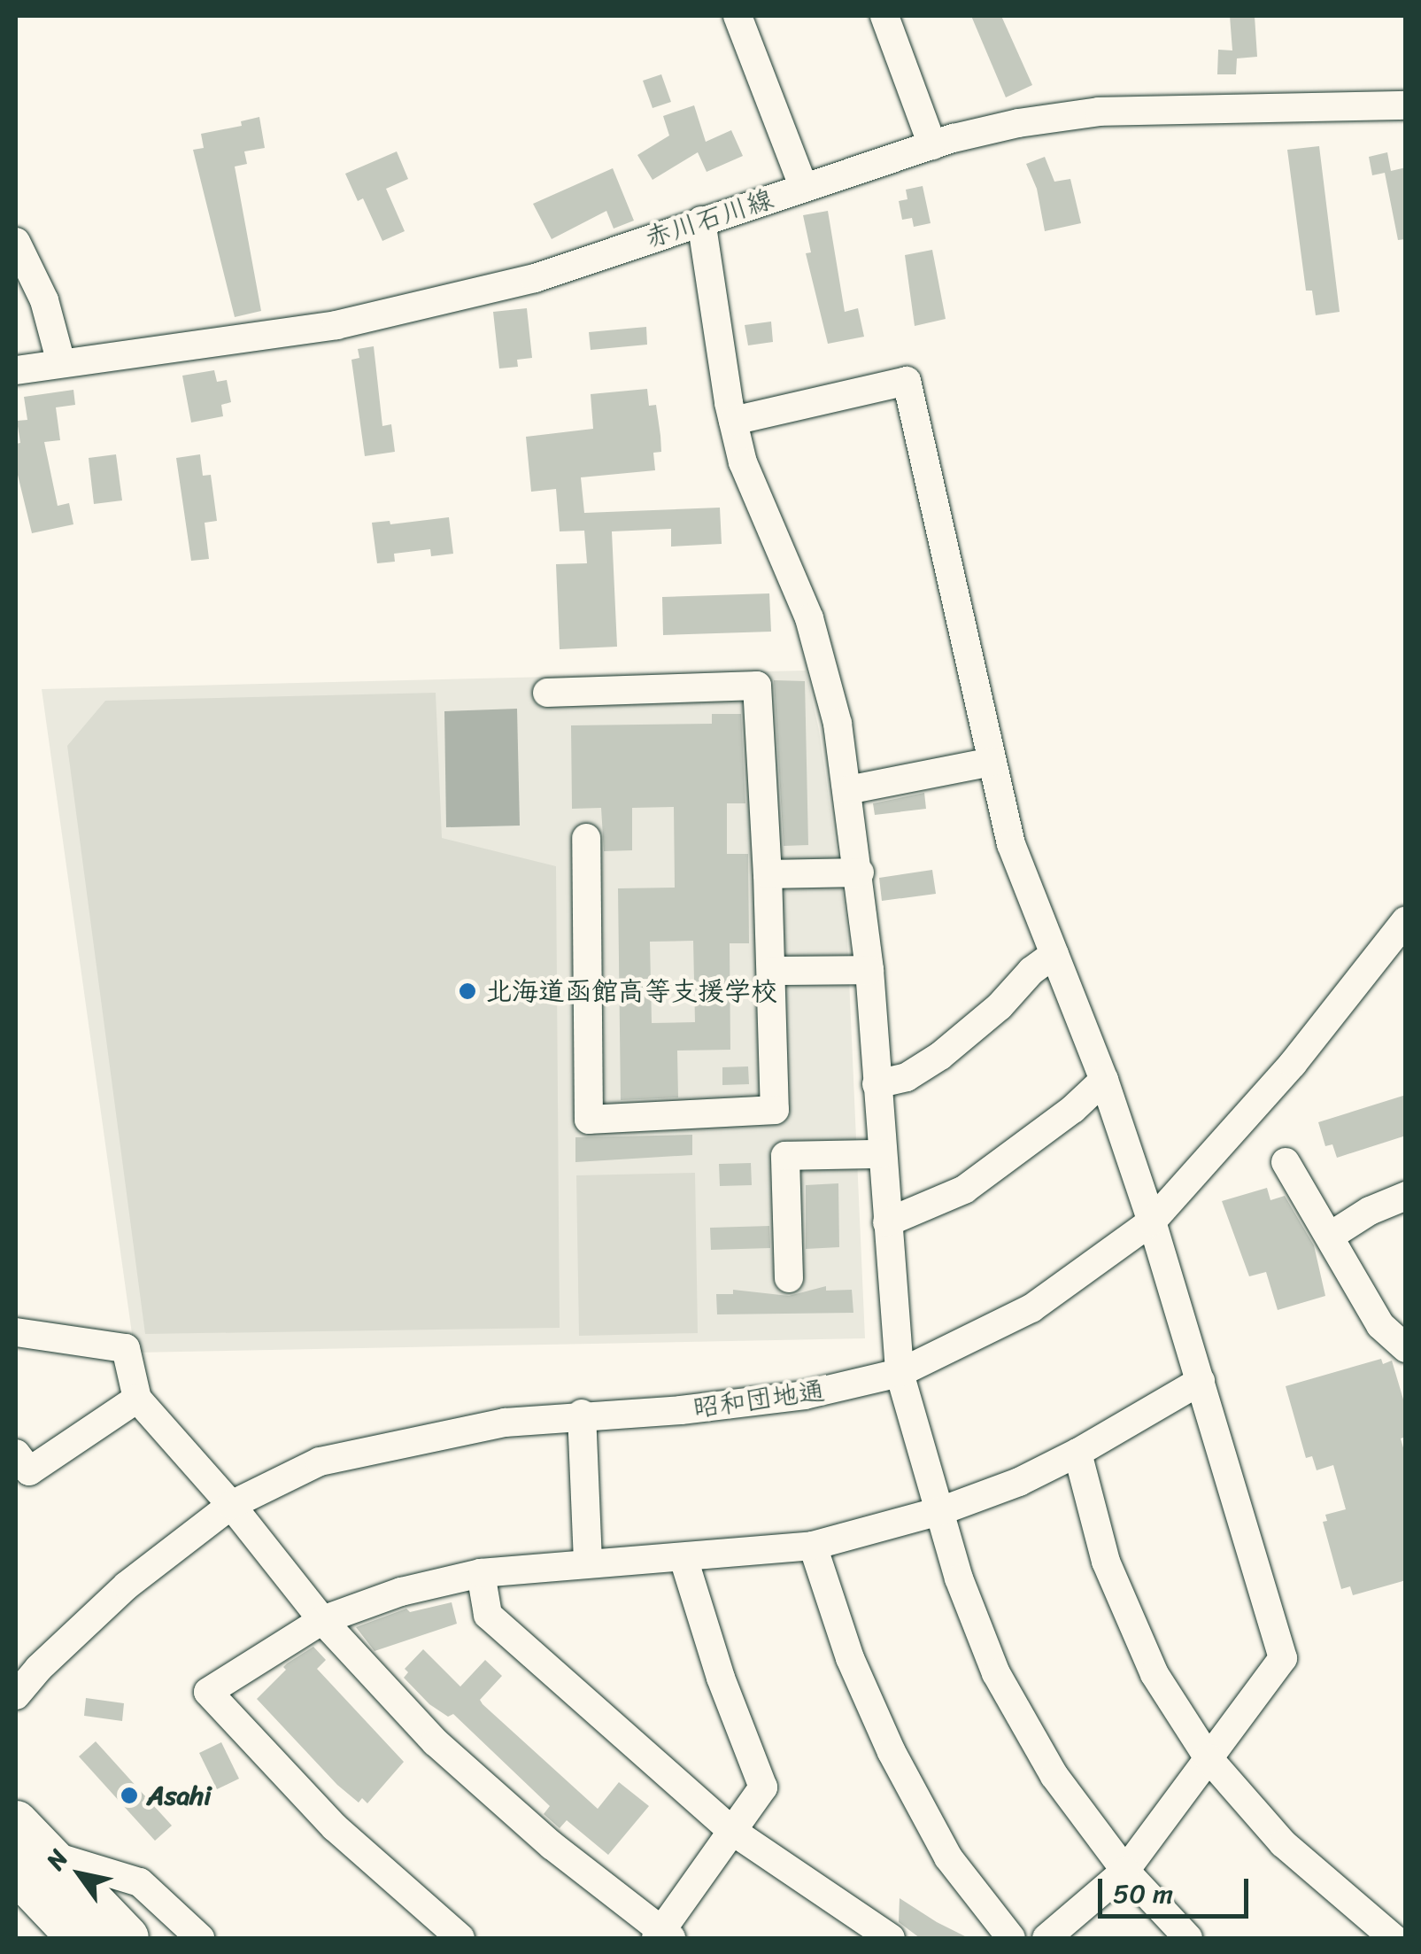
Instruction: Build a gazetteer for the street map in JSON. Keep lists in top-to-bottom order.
{
  "streets": {
    "street": ["赤川石川線", "昭和団地通"]
  },
  "places": ["北海道函館高等支援学校", "Asahi"],
  "scale_bar": "50 m",
  "north": "top left"
}
